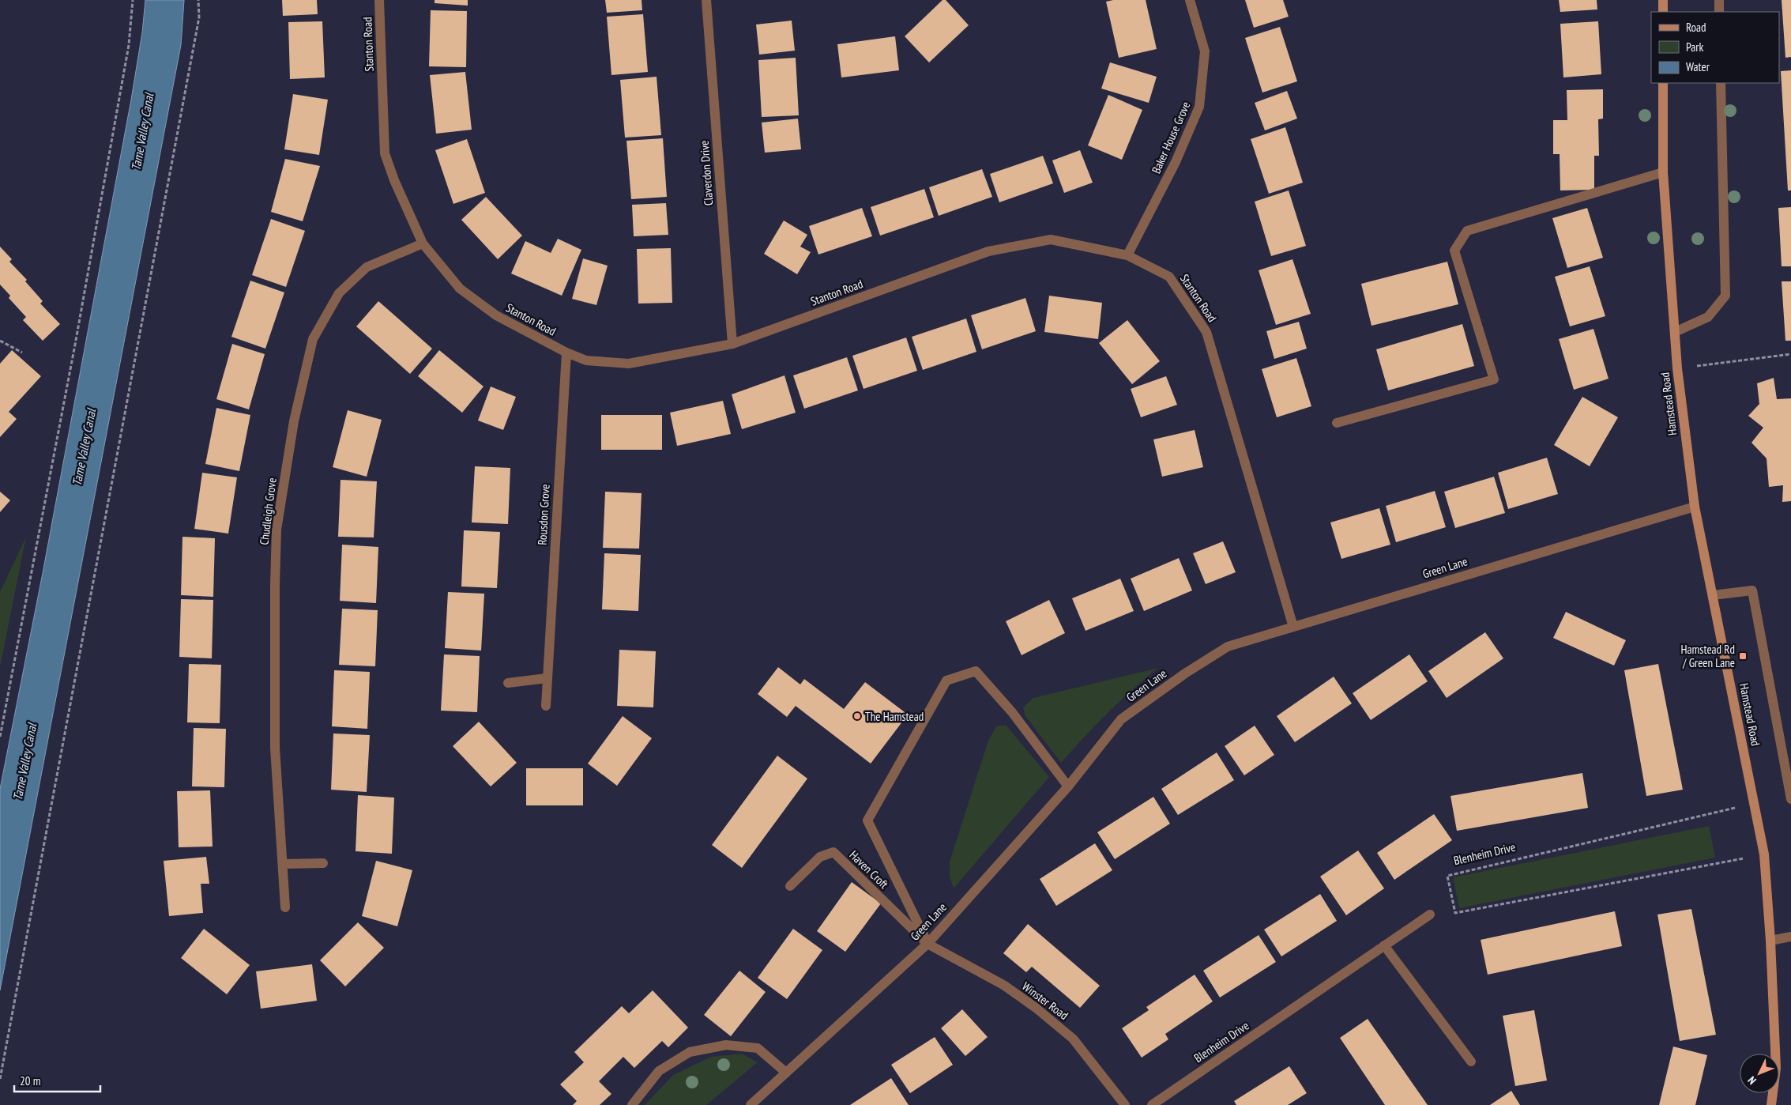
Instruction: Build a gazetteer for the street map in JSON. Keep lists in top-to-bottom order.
{
  "streets": {
    "main road": ["Hamstead Road"],
    "street": [
      "Stanton Road",
      "Baker House Grove",
      "Claverdon Drive",
      "Chudleigh Grove",
      "Rousdon Grove",
      "Green Lane",
      "Blenheim Drive",
      "Haven Croft",
      "Winster Road"
    ]
  },
  "crossings": [
    ["Stanton Road", "Baker House Grove"],
    ["Stanton Road", "Claverdon Drive"],
    ["Stanton Road", "Chudleigh Grove"],
    ["Stanton Road", "Rousdon Grove"],
    ["Stanton Road", "Green Lane"],
    ["Hamstead Road", "Green Lane"],
    ["Hamstead Road", "Blenheim Drive"],
    ["Green Lane", "Haven Croft"],
    ["Green Lane", "Winster Road"],
    ["Haven Croft", "Winster Road"]
  ],
  "water": ["Tame Valley Canal"],
  "places": {
    "transit": ["Hamstead Rd / Green Lane"],
    "other": ["The Hamstead"]
  },
  "legend": ["Road", "Park", "Water"],
  "scale_bar": "20 m",
  "north": "bottom left"
}
